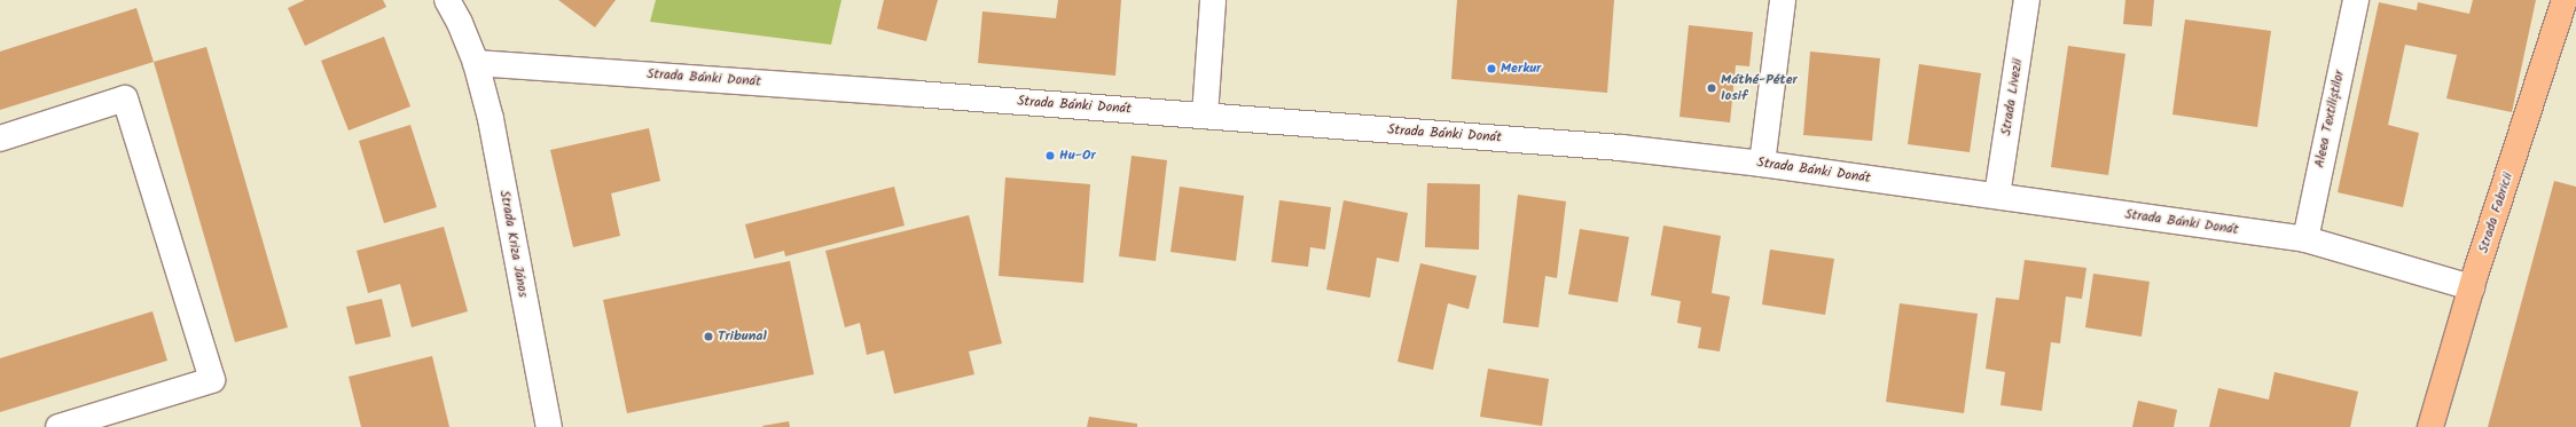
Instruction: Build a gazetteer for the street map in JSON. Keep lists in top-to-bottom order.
{
  "streets": {
    "main road": ["Strada Fabricii"],
    "street": [
      "Strada Bánki Donát",
      "Strada Livezii",
      "Aleea Textiliștilor",
      "Strada Kriza János"
    ]
  },
  "crossings": [
    ["Strada Bánki Donát", "Strada Livezii"],
    ["Strada Bánki Donát", "Aleea Textiliștilor"],
    ["Strada Bánki Donát", "Strada Fabricii"],
    ["Strada Bánki Donát", "Strada Kriza János"]
  ],
  "places": [
    "Merkur",
    "Máthé-Péter Iosif",
    "Hu-Or",
    "Tribunal"
  ]
}
